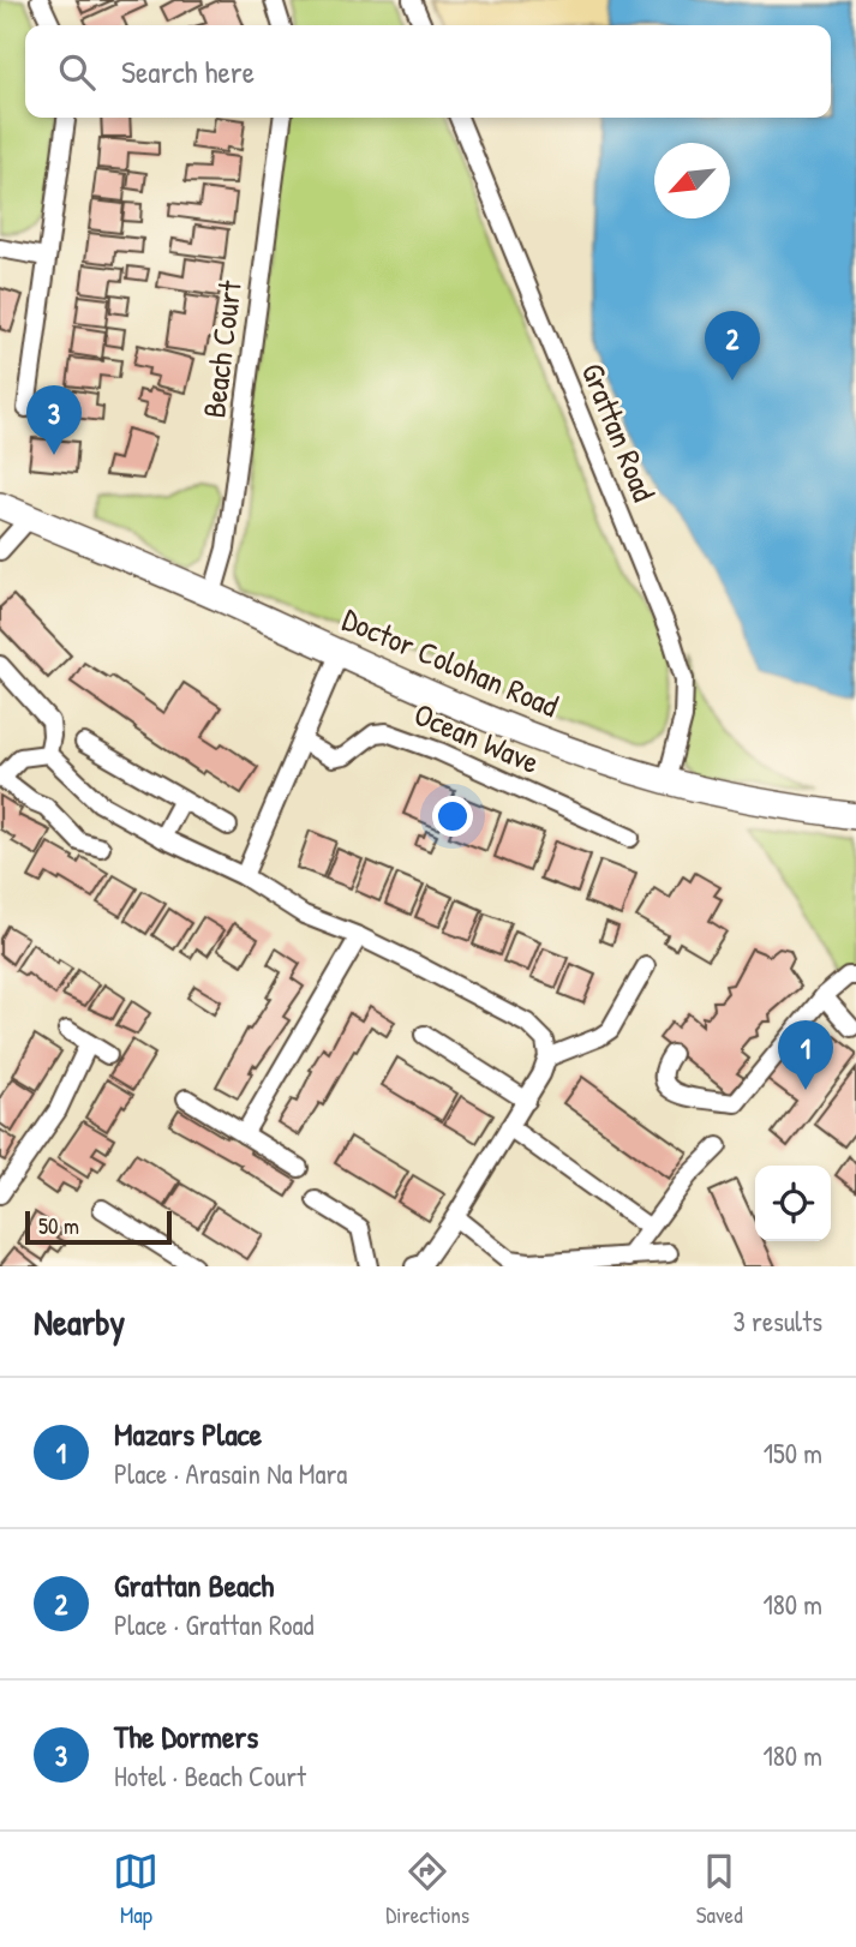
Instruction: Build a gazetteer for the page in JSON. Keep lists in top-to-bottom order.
{
  "streets": {
    "main road": ["Doctor Colohan Road"],
    "street": ["Beach Court", "Grattan Road", "Ocean Wave"]
  },
  "crossings": [
    ["Beach Court", "Doctor Colohan Road"],
    ["Grattan Road", "Doctor Colohan Road"]
  ],
  "scale_bar": "50 m",
  "north": "bottom left",
  "page": {
    "search": "Search here",
    "pins": ["2", "3", "1"],
    "scale": "50 m",
    "heading": ["Nearby", "3 results"],
    "list": [
      {
        "mark": "1",
        "name": "Mazars Place",
        "note": "Place · Arasain Na Mara",
        "value": "150 m"
      },
      {
        "mark": "2",
        "name": "Grattan Beach",
        "note": "Place · Grattan Road",
        "value": "180 m"
      },
      {
        "mark": "3",
        "name": "The Dormers",
        "note": "Hotel · Beach Court",
        "value": "180 m"
      }
    ],
    "nav": ["Map", "Directions", "Saved"]
  }
}
